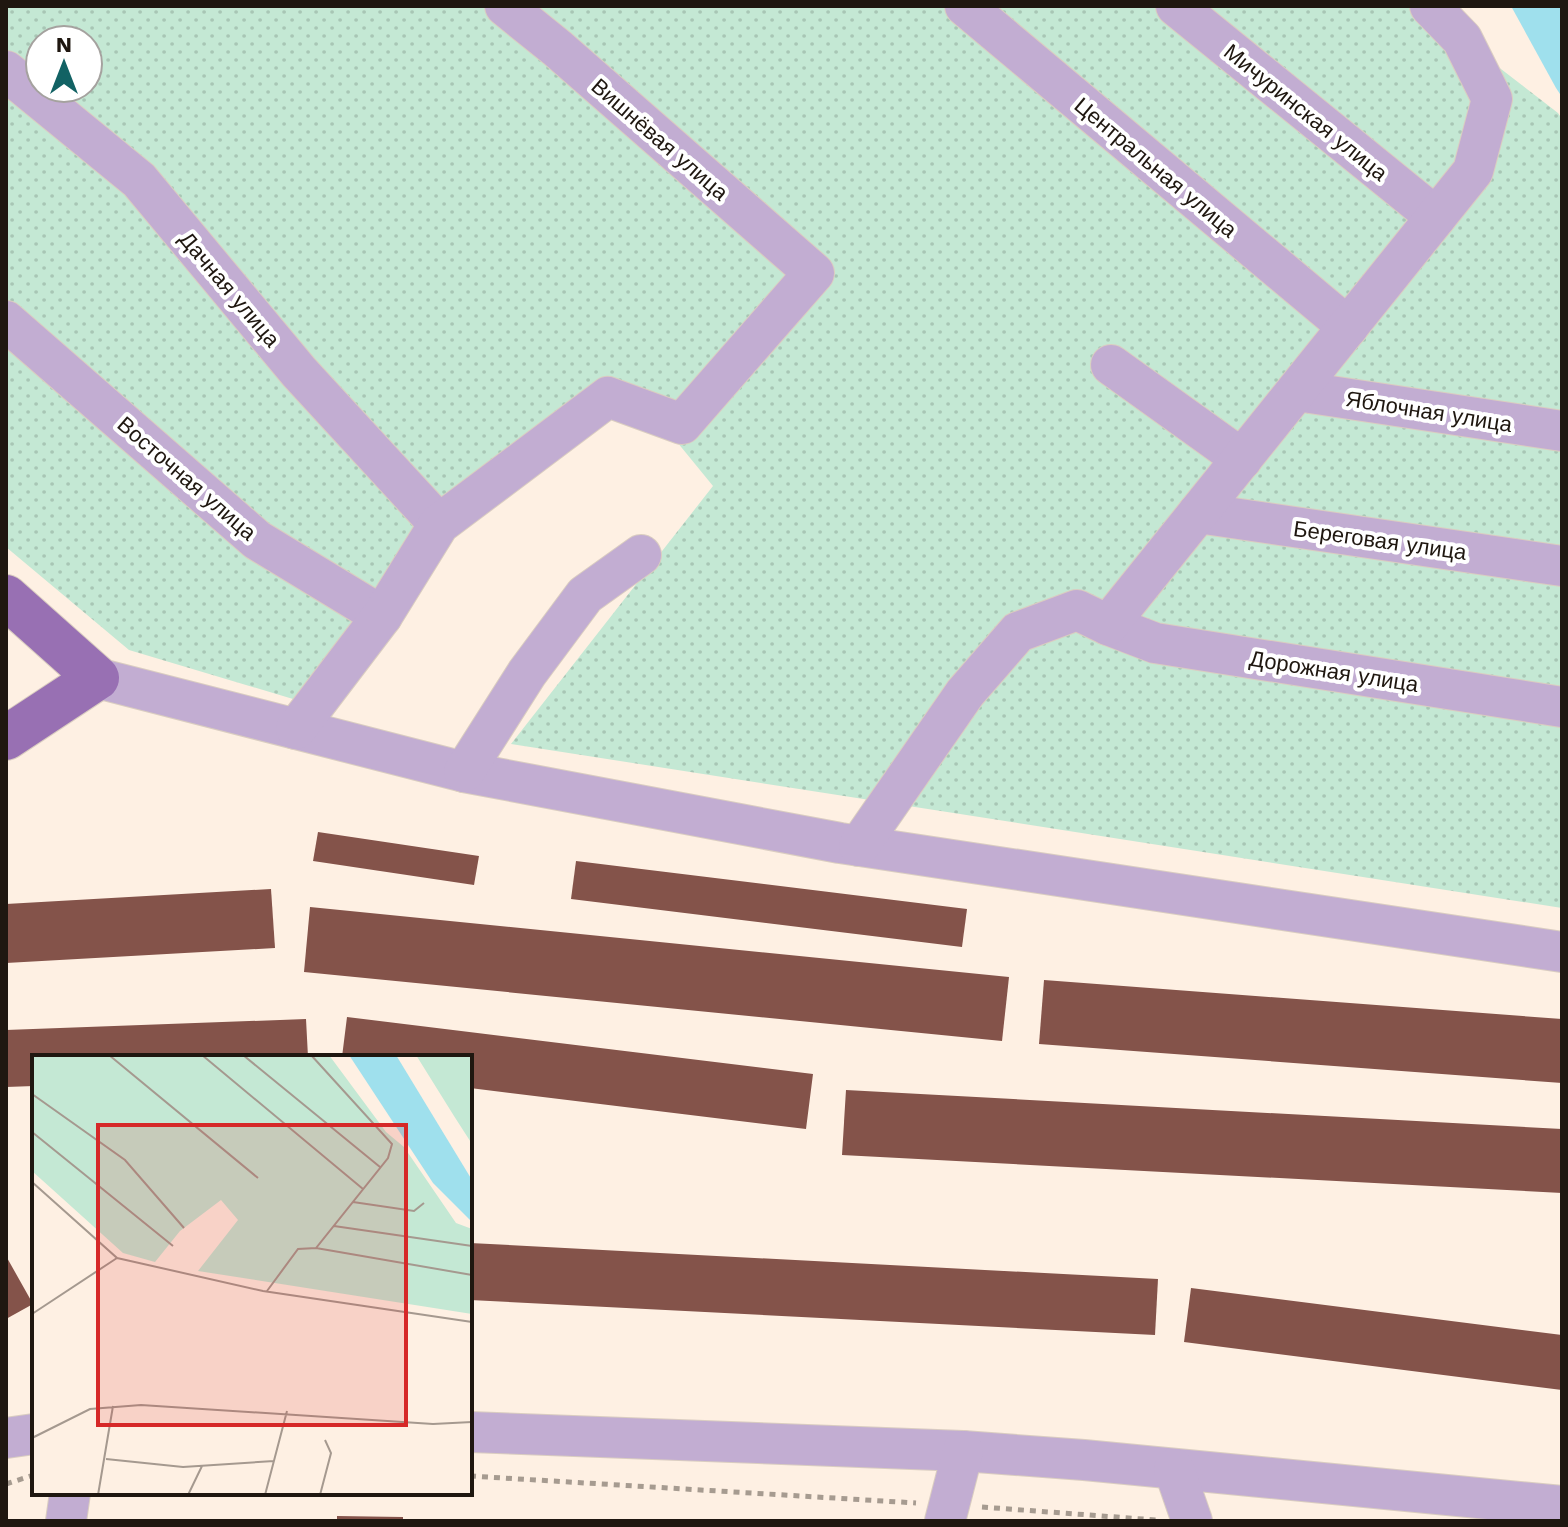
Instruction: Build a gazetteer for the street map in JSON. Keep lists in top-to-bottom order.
{
  "streets": {
    "street": [
      "Мичуринская улица",
      "Вишнёвая улица",
      "Центральная улица",
      "Дачная улица",
      "Яблочная улица",
      "Восточная улица",
      "Береговая улица",
      "Дорожная улица"
    ]
  },
  "crossings": [
    ["Вишнёвая улица", "Дачная улица"]
  ],
  "north": "top"
}
